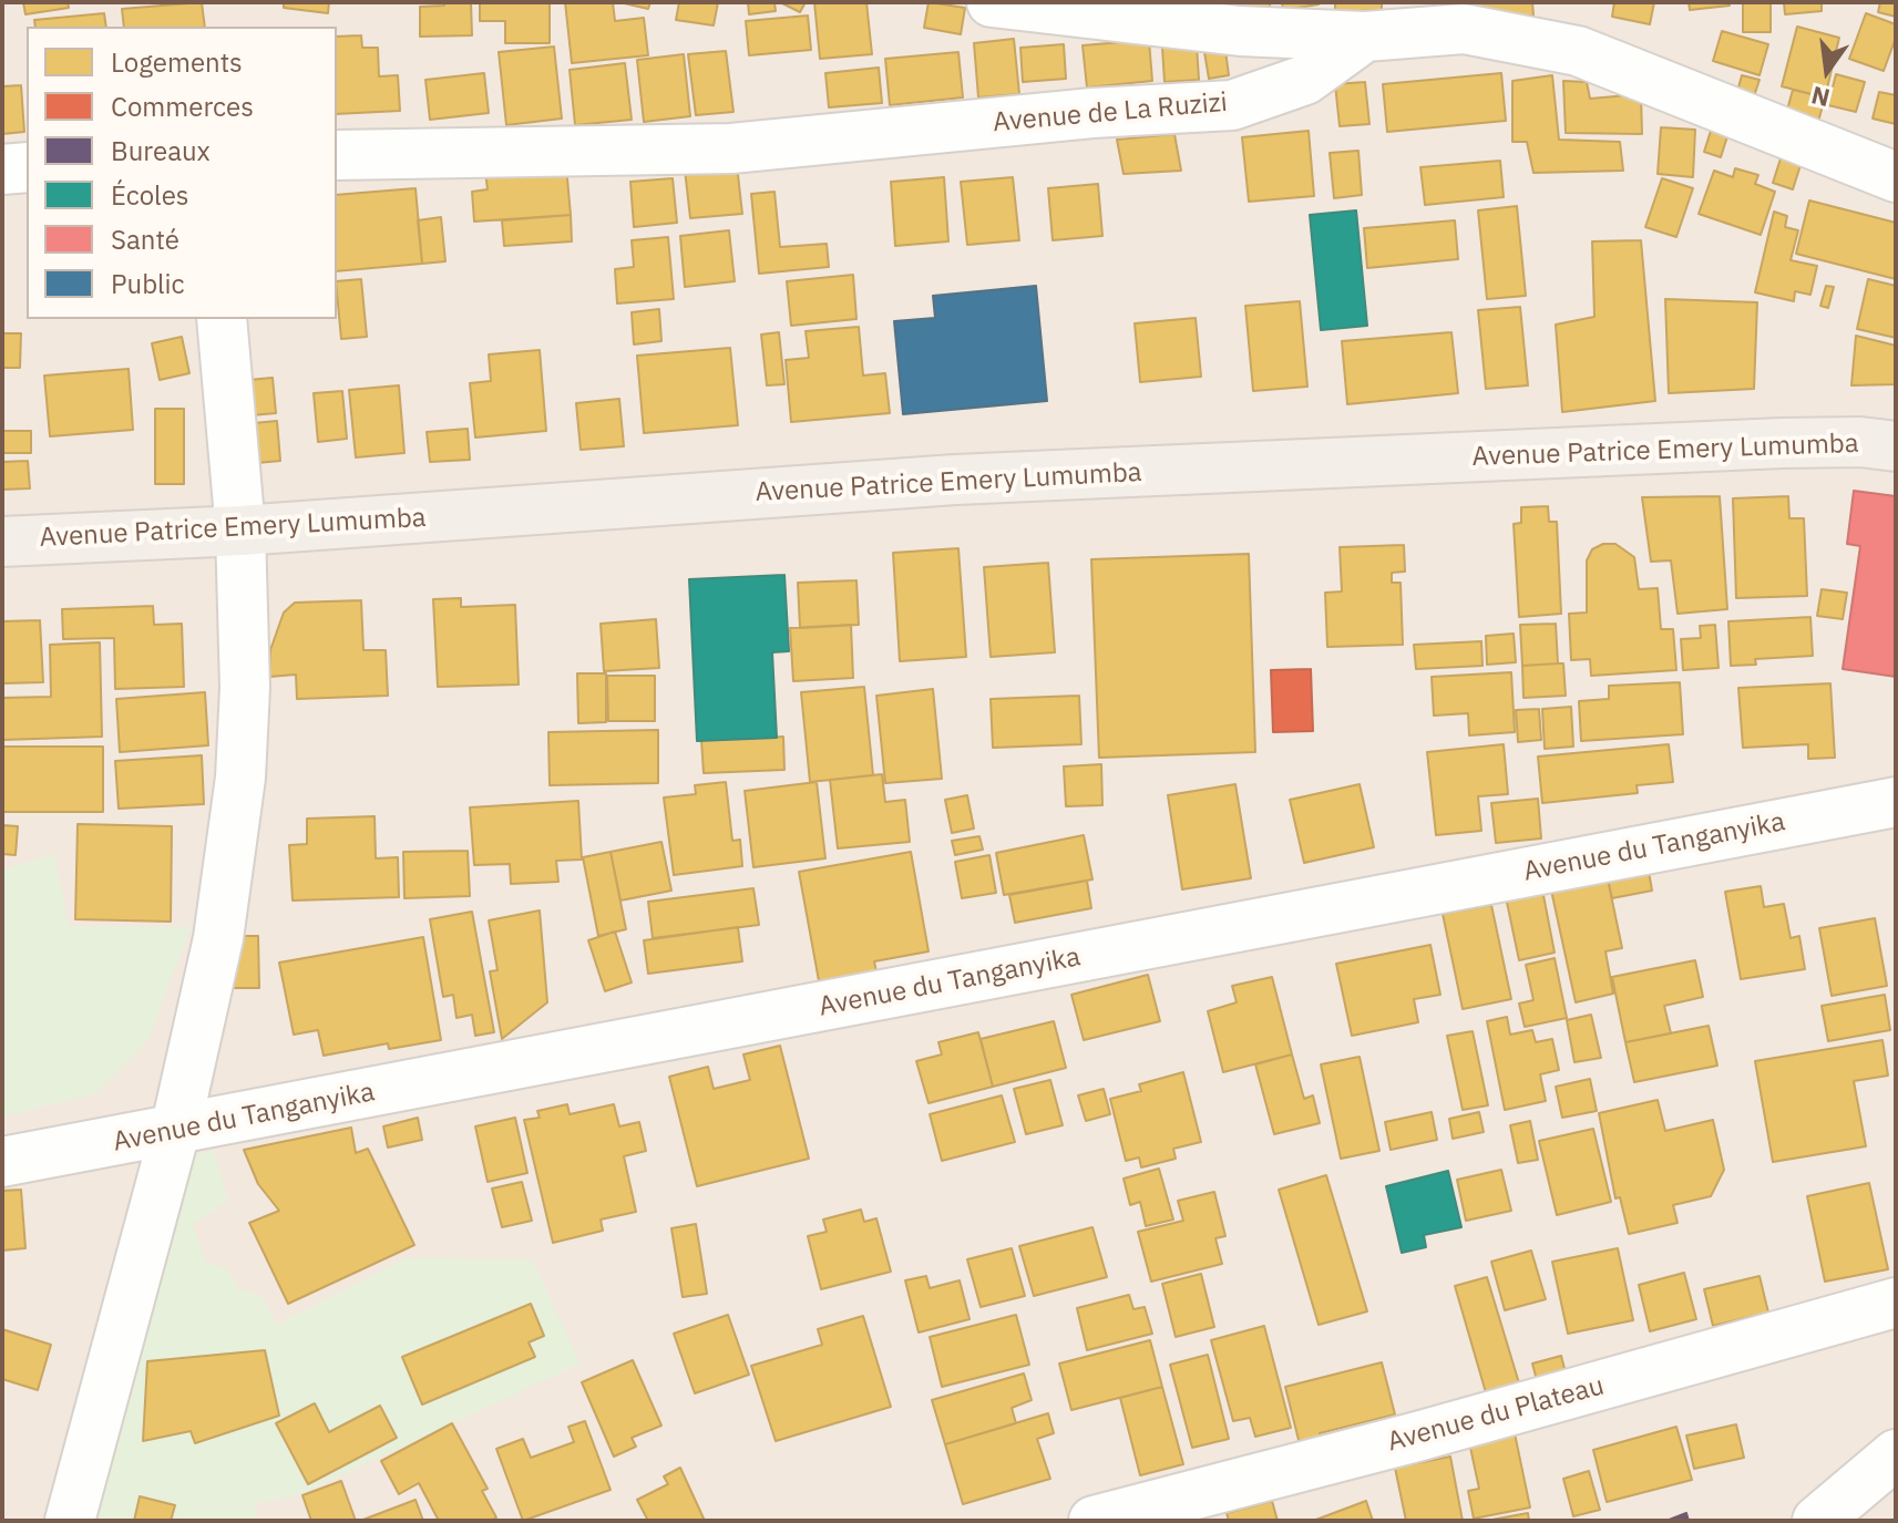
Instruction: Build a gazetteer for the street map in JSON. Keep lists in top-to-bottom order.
{
  "streets": {
    "main road": ["Avenue Patrice Emery Lumumba"],
    "street": ["Avenue de La Ruzizi", "Avenue du Tanganyika", "Avenue du Plateau"]
  },
  "legend": [
    "Logements",
    "Commerces",
    "Bureaux",
    "Écoles",
    "Santé",
    "Public"
  ],
  "north": "bottom"
}
